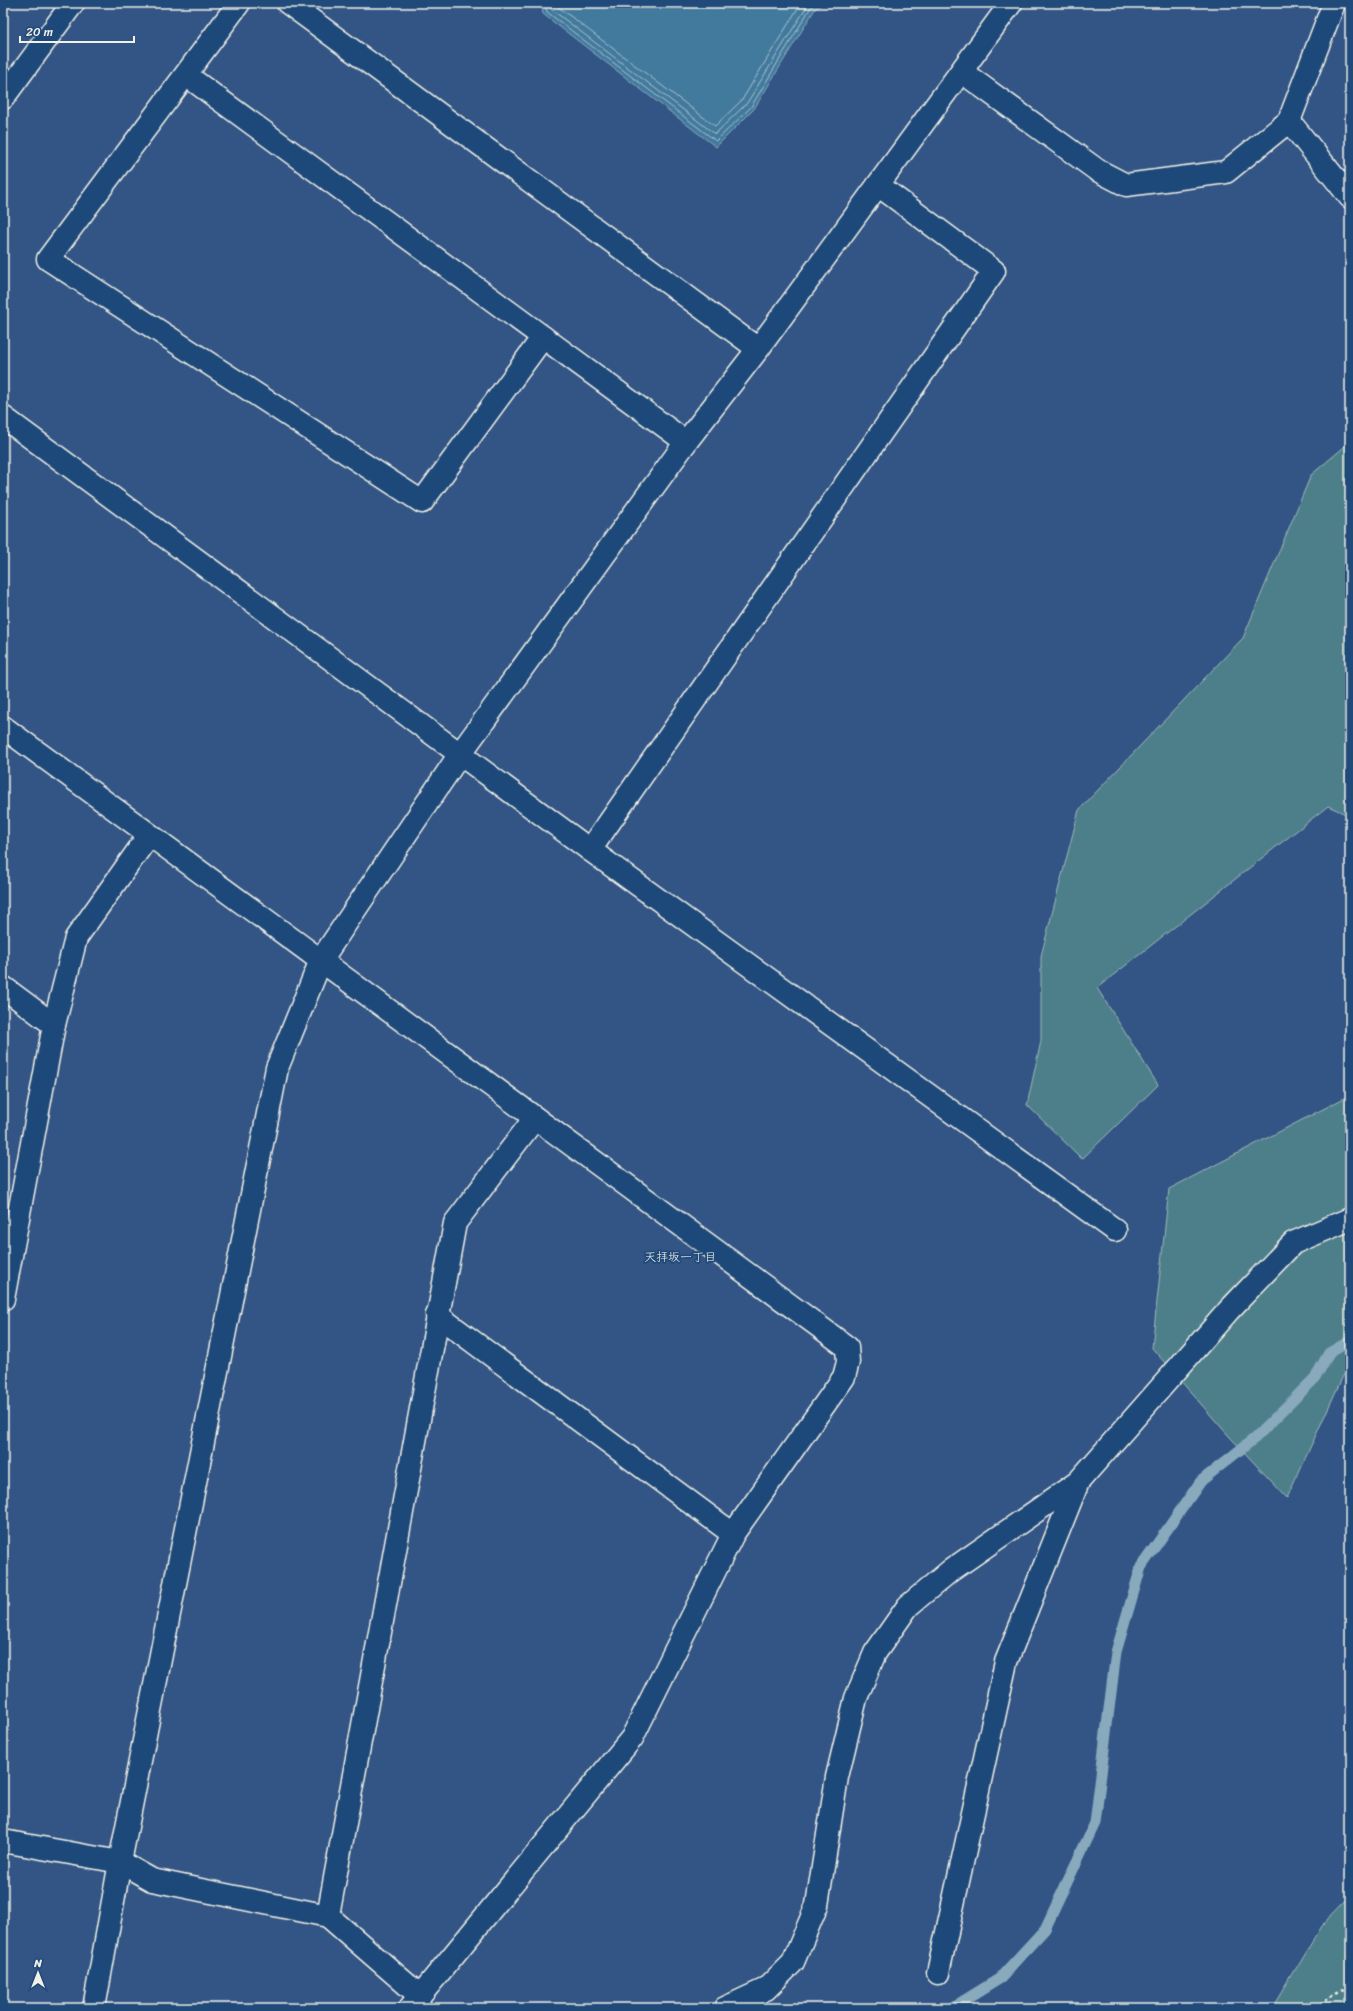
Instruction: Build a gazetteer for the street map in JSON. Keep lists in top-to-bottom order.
{
  "districts": ["天拝坂一丁目"],
  "scale_bar": "20 m",
  "north": "top"
}
